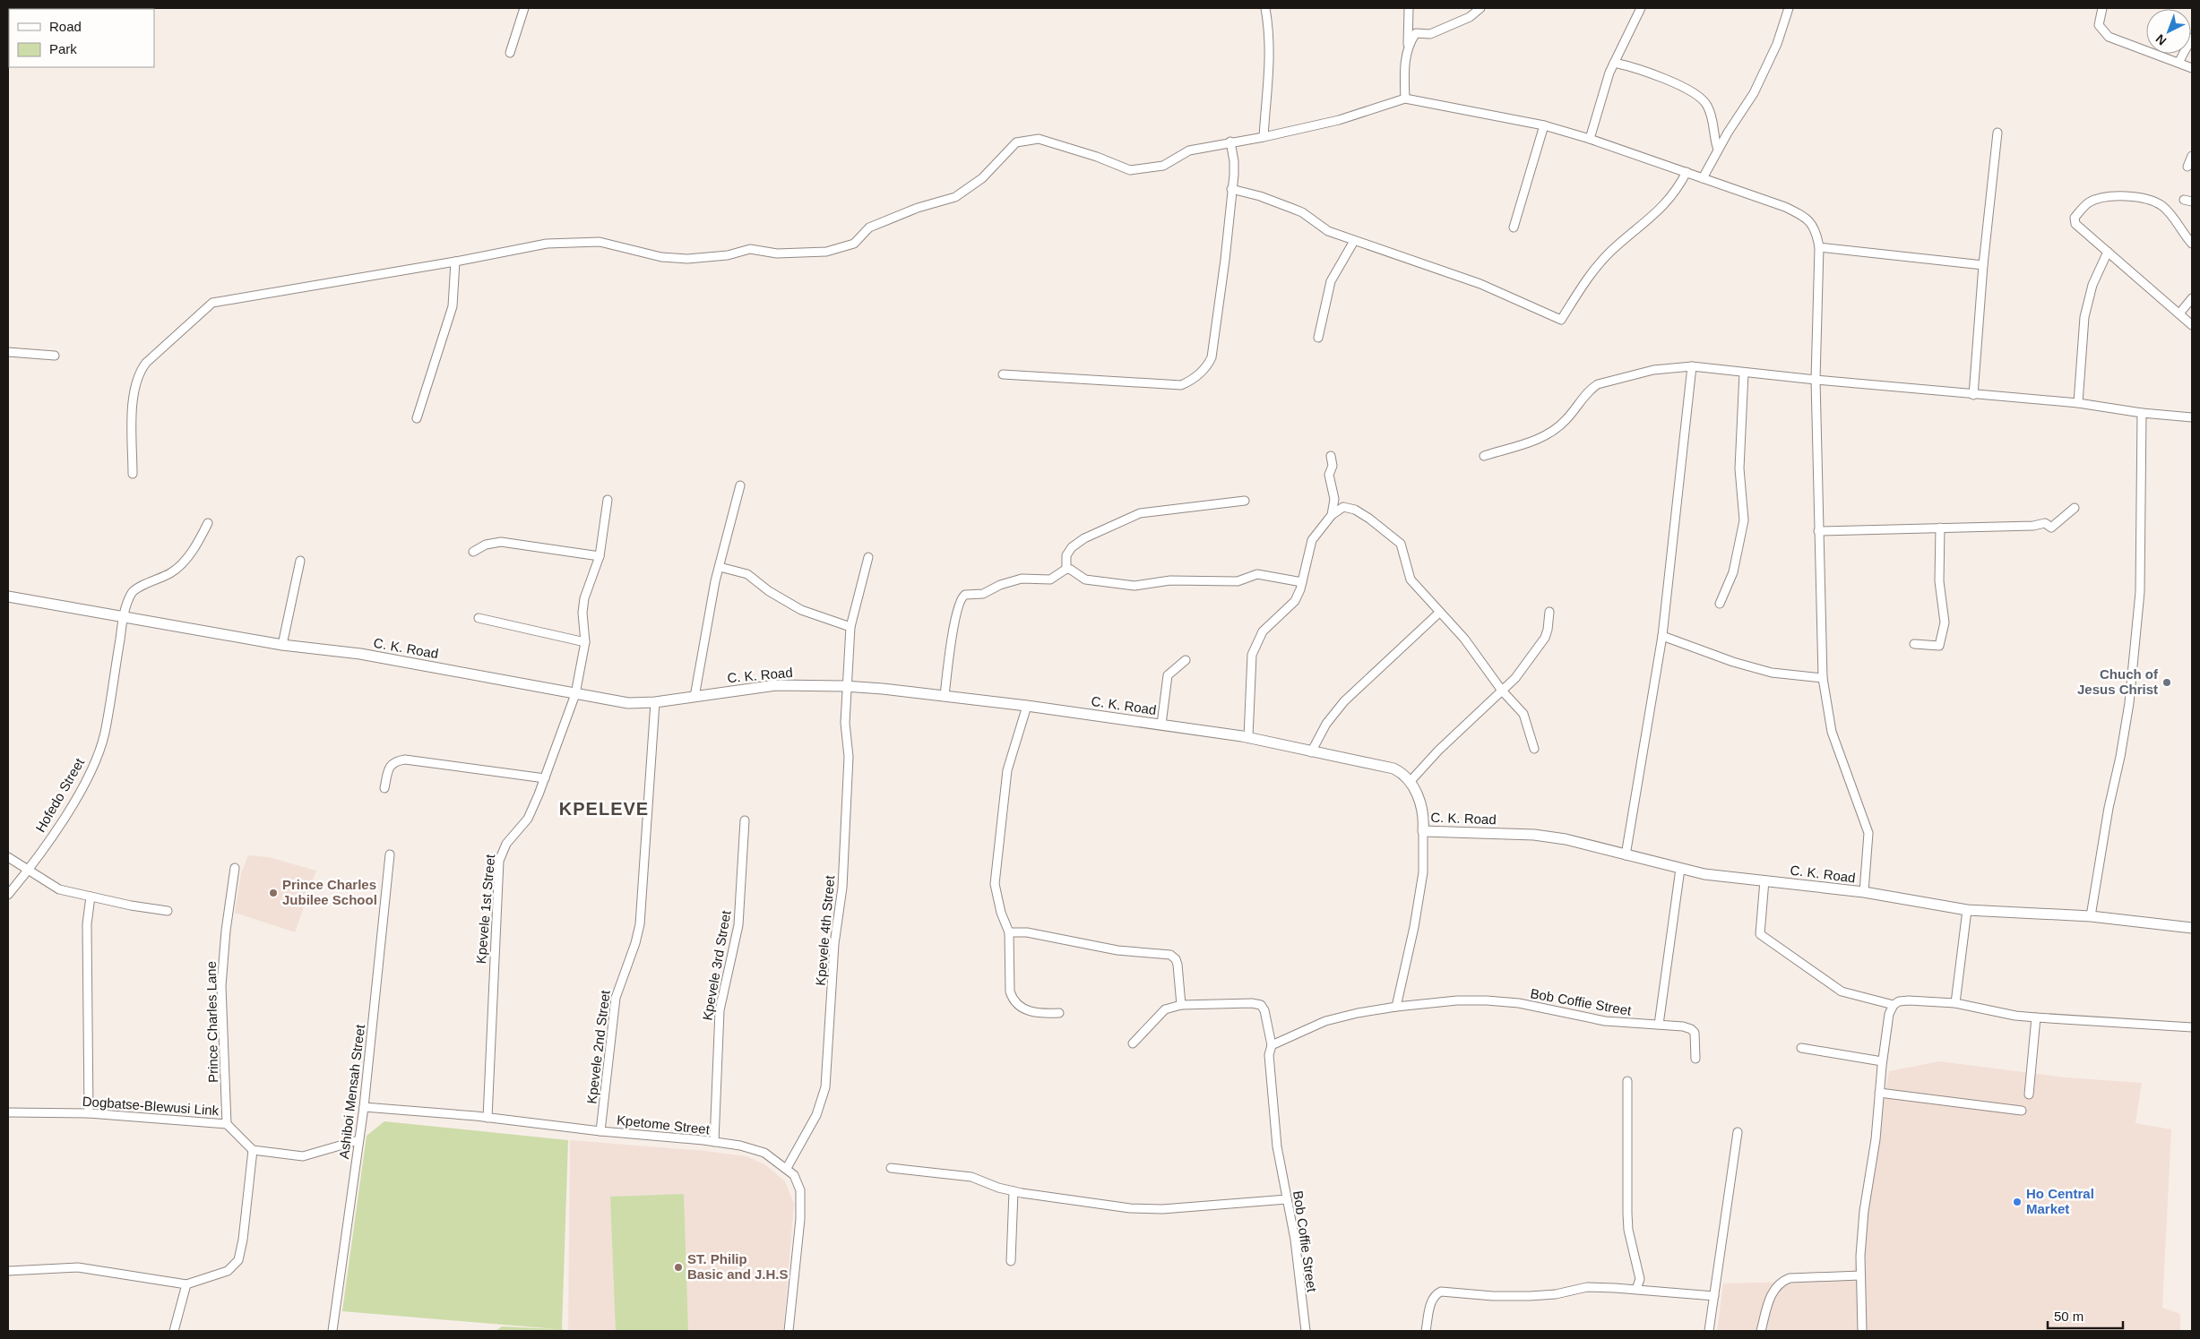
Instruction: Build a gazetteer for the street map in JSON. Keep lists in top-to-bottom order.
{
  "streets": {
    "street": [
      "C. K. Road",
      "Hofedo Street",
      "Kpevele 1st Street",
      "Kpevele 4th Street",
      "Kpevele 3rd Street",
      "Bob Coffie Street",
      "Prince Charles Lane",
      "Kpevele 2nd Street",
      "Ashiboi Mensah Street",
      "Dogbatse-Blewusi Link",
      "Kpetome Street"
    ]
  },
  "crossings": [
    ["C. K. Road", "Hofedo Street"],
    ["C. K. Road", "Kpevele 1st Street"],
    ["C. K. Road", "Kpevele 4th Street"],
    ["C. K. Road", "Kpevele 2nd Street"],
    ["Kpevele 1st Street", "Kpetome Street"],
    ["Kpevele 4th Street", "Kpetome Street"],
    ["Kpevele 3rd Street", "Kpetome Street"],
    ["Prince Charles Lane", "Dogbatse-Blewusi Link"],
    ["Kpevele 2nd Street", "Kpetome Street"],
    ["Ashiboi Mensah Street", "Kpetome Street"]
  ],
  "districts": ["KPELEVE"],
  "places": [
    "Chuch of Jesus Christ",
    "Prince Charles Jubilee School",
    "Ho Central Market",
    "ST. Philip Basic and J.H.S"
  ],
  "legend": ["Road", "Park"],
  "scale_bar": "50 m",
  "north": "bottom left"
}
